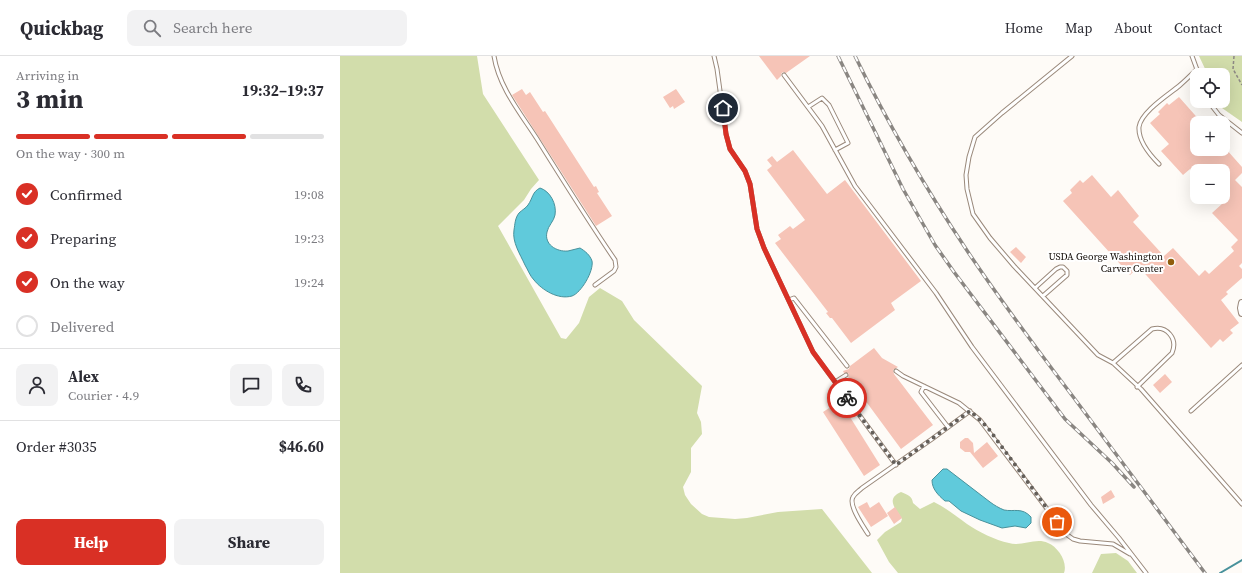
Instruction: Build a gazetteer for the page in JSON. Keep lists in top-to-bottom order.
{
  "places": ["USDA George Washington Carver Center"],
  "page": {
    "header": "Quickbag",
    "search": "Search here",
    "nav": [
      "Home",
      "Map",
      "About",
      "Contact"
    ],
    "heading": ["3 min", "Arriving in", "19:32–19:37"],
    "panel": [
      "Alex",
      "Courier · 4.9",
      "Order #3035",
      "$46.60"
    ],
    "map_buttons": ["+", "−"],
    "bar": "On the way · 300 m",
    "list": [
      ["Confirmed", "19:08"],
      ["Preparing", "19:23"],
      ["On the way", "19:24"],
      "Delivered"
    ],
    "buttons": ["Help", "Share"]
  }
}
